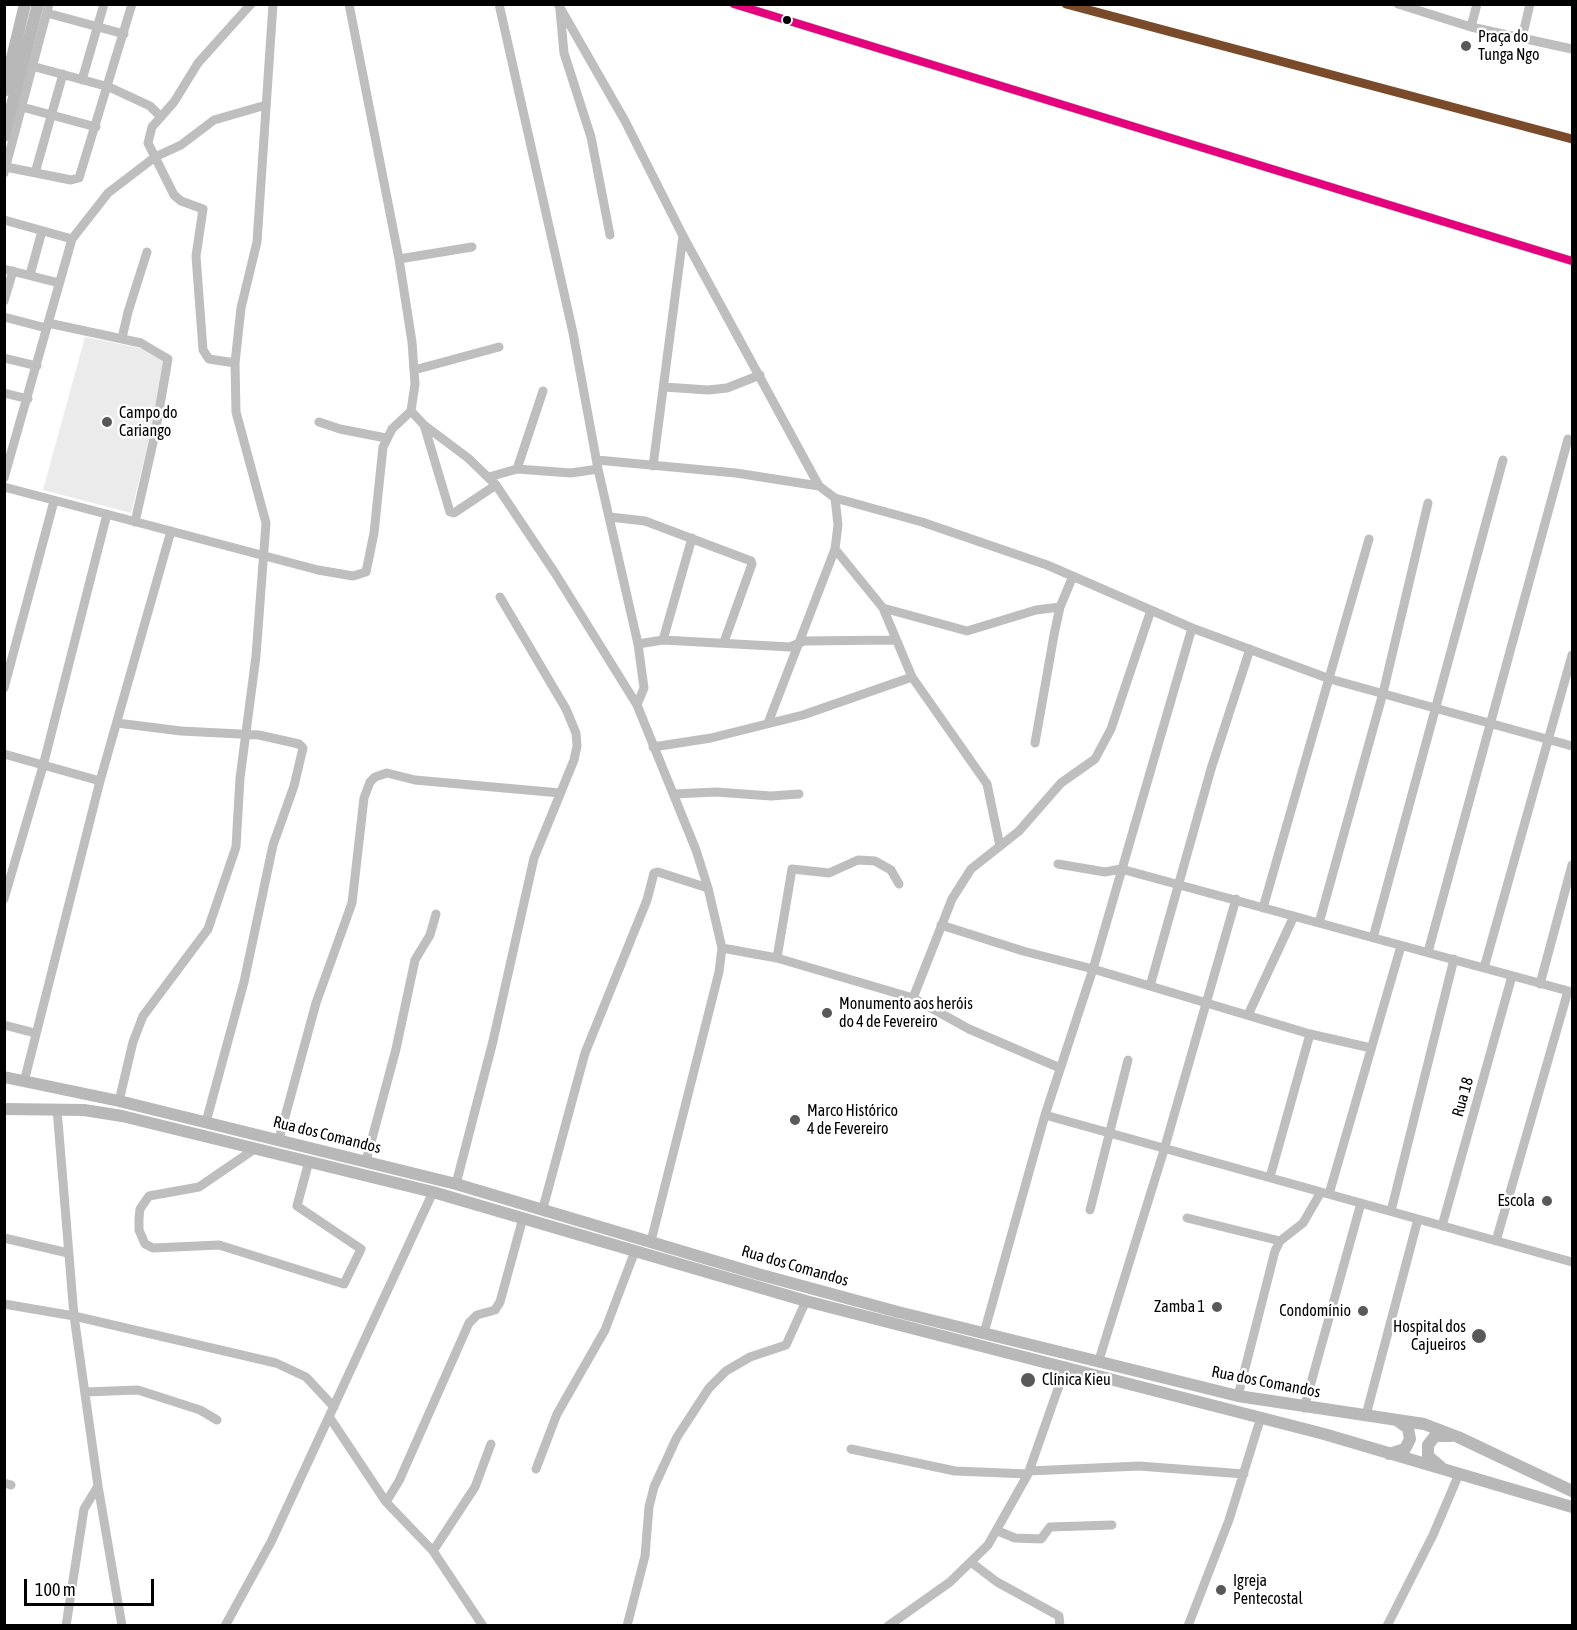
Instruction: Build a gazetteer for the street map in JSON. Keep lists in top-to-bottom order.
{
  "streets": {
    "main road": ["Rua dos Comandos"],
    "street": ["Rua 18"]
  },
  "places": [
    "Praça do Tunga Ngo",
    "Campo do Cariango",
    "Monumento aos heróis do 4 de Fevereiro",
    "Marco Histórico 4 de Fevereiro",
    "Escola",
    "Zamba 1",
    "Condomínio",
    "Hospital dos Cajueiros",
    "Clínica Kieu",
    "Igreja Pentecostal"
  ],
  "scale_bar": "100 m"
}
